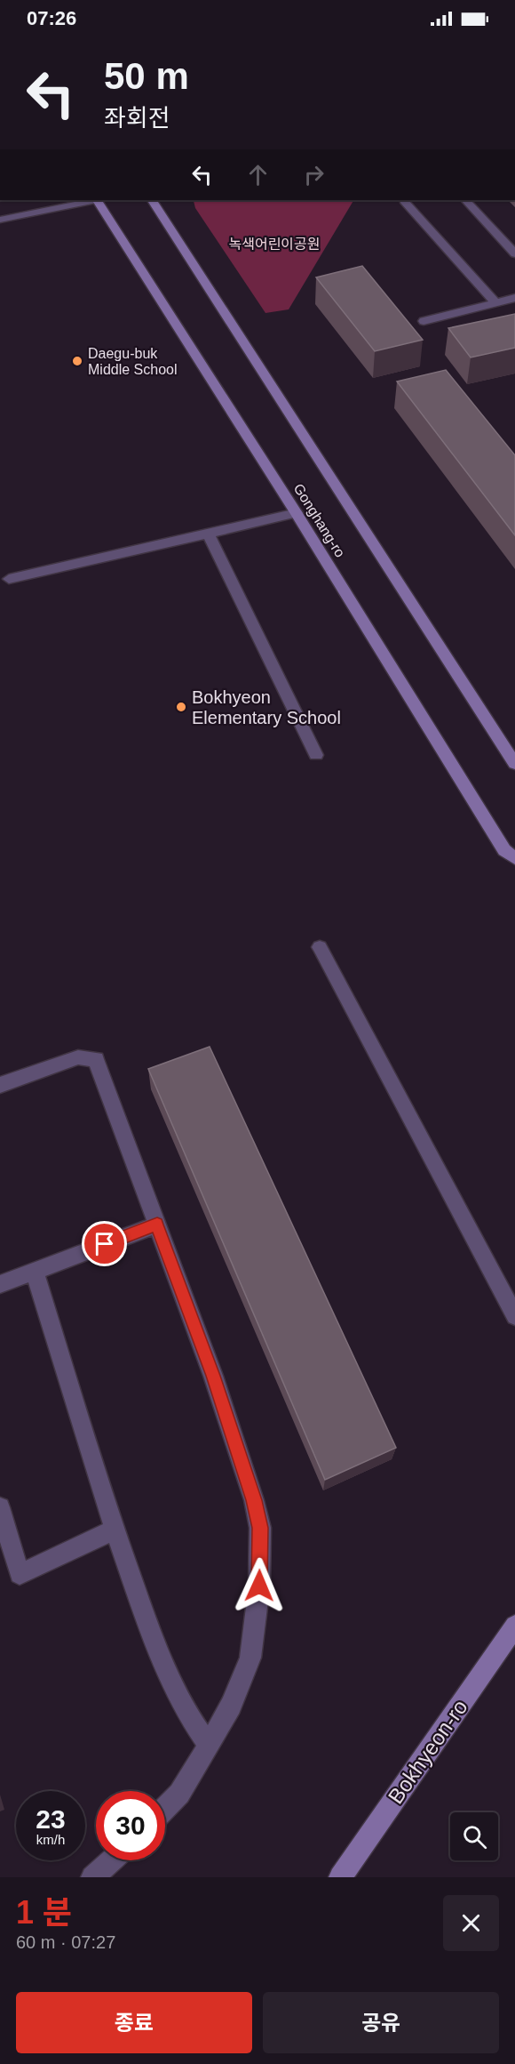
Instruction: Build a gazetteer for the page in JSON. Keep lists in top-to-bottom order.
{
  "streets": {
    "main road": ["Gonghang-ro", "Bokhyeon-ro"]
  },
  "parks": ["녹색어린이공원"],
  "places": ["Daegu-buk Middle School", "Bokhyeon Elementary School"],
  "page": {
    "status": "07:26",
    "turn": ["50 m", "좌회전"],
    "speed": "23 km/h",
    "limit": "30",
    "heading": ["1 분", "60 m · 07:27"],
    "buttons": ["종료", "공유"]
  }
}
